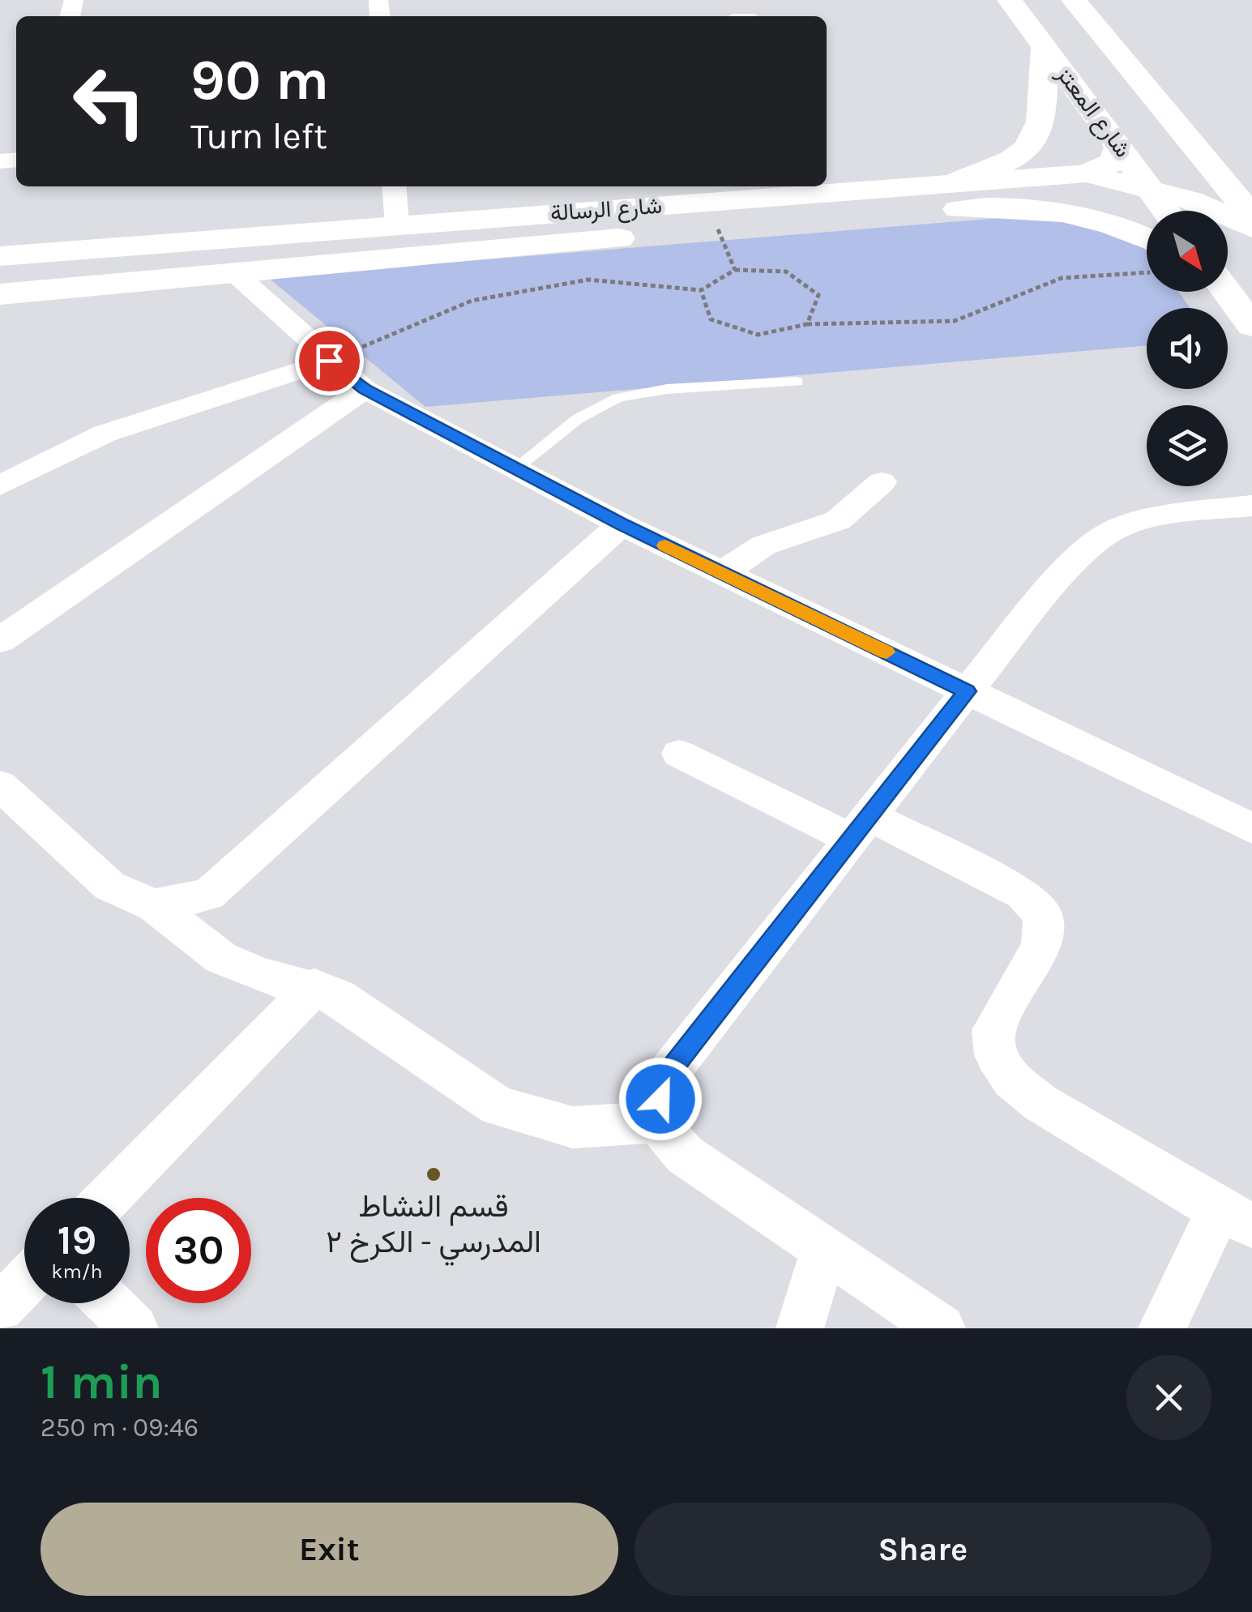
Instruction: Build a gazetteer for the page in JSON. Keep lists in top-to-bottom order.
{
  "streets": {
    "street": ["شارع المعتز", "شارع الرسالة"]
  },
  "crossings": [
    ["شارع المعتز", "شارع الرسالة"]
  ],
  "places": ["قسم النشاط المدرسي - الكرخ ٢"],
  "north": "bottom right",
  "page": {
    "turn": ["90 m", "Turn left"],
    "speed": "19 km/h",
    "limit": "30",
    "heading": ["1 min", "250 m · 09:46"],
    "buttons": ["Exit", "Share"]
  }
}
